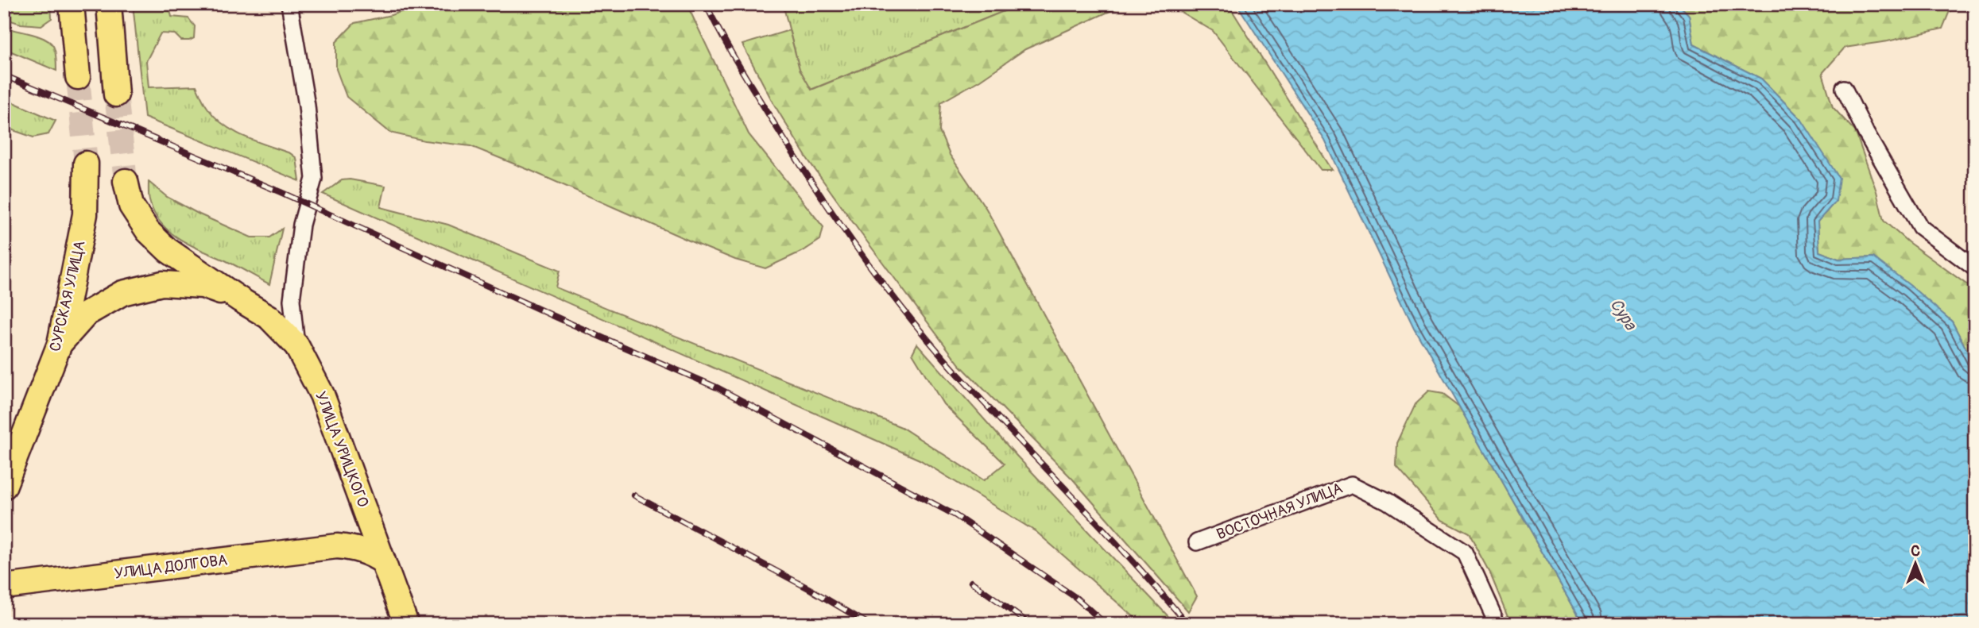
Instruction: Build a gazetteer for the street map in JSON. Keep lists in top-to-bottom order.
{
  "streets": {
    "main road": ["СУРСКАЯ УЛИЦА", "УЛИЦА УРИЦКОГО", "УЛИЦА ДОЛГОВА"],
    "street": ["ВОСТОЧНАЯ УЛИЦА"]
  },
  "crossings": [
    ["УЛИЦА УРИЦКОГО", "УЛИЦА ДОЛГОВА"]
  ],
  "water": ["Сура"],
  "north": "top"
}
